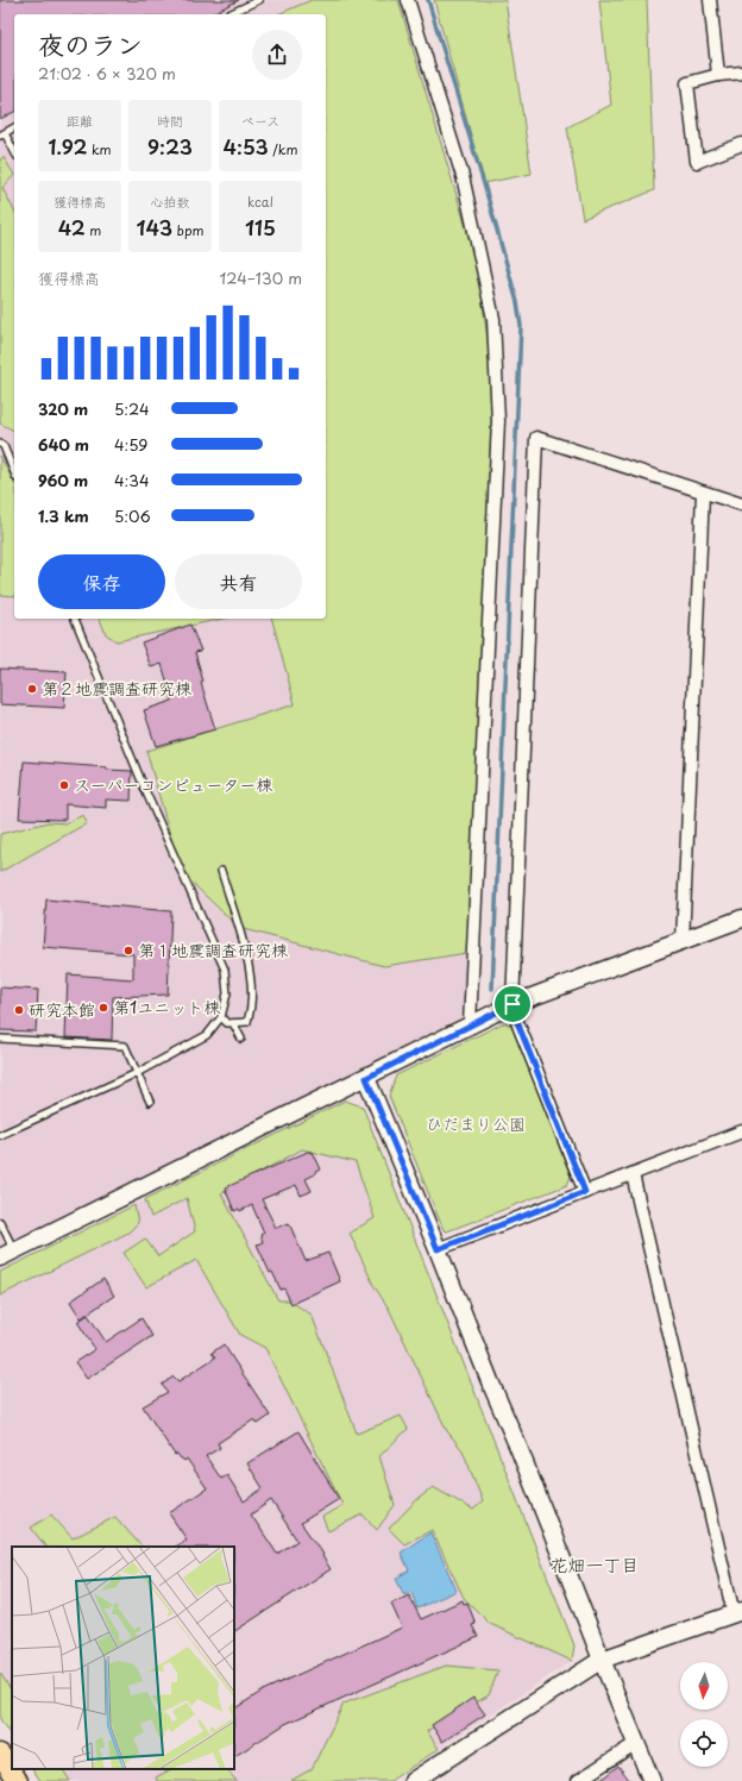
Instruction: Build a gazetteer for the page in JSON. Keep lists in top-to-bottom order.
{
  "districts": ["花畑一丁目"],
  "parks": ["ひだまり公園"],
  "places": [
    "第２地震調査研究棟",
    "スーパーコンピューター棟",
    "第１地震調査研究棟",
    "第1ユニット棟",
    "研究本館"
  ],
  "north": "bottom",
  "page": {
    "heading": ["夜のラン", "21:02 · 6 × 320 m"],
    "stats": [
      ["距離", "1.92 km"],
      ["時間", "9:23"],
      ["ペース", "4:53 /km"],
      ["獲得標高", "42 m"],
      ["心拍数", "143 bpm"],
      ["kcal", "115"]
    ],
    "chart": ["獲得標高", "124–130 m"],
    "list": [
      {
        "name": "320 m",
        "note": "5:24"
      },
      {
        "name": "640 m",
        "note": "4:59"
      },
      {
        "name": "960 m",
        "note": "4:34"
      },
      {
        "name": "1.3 km",
        "note": "5:06"
      }
    ],
    "buttons": ["保存", "共有"]
  }
}
